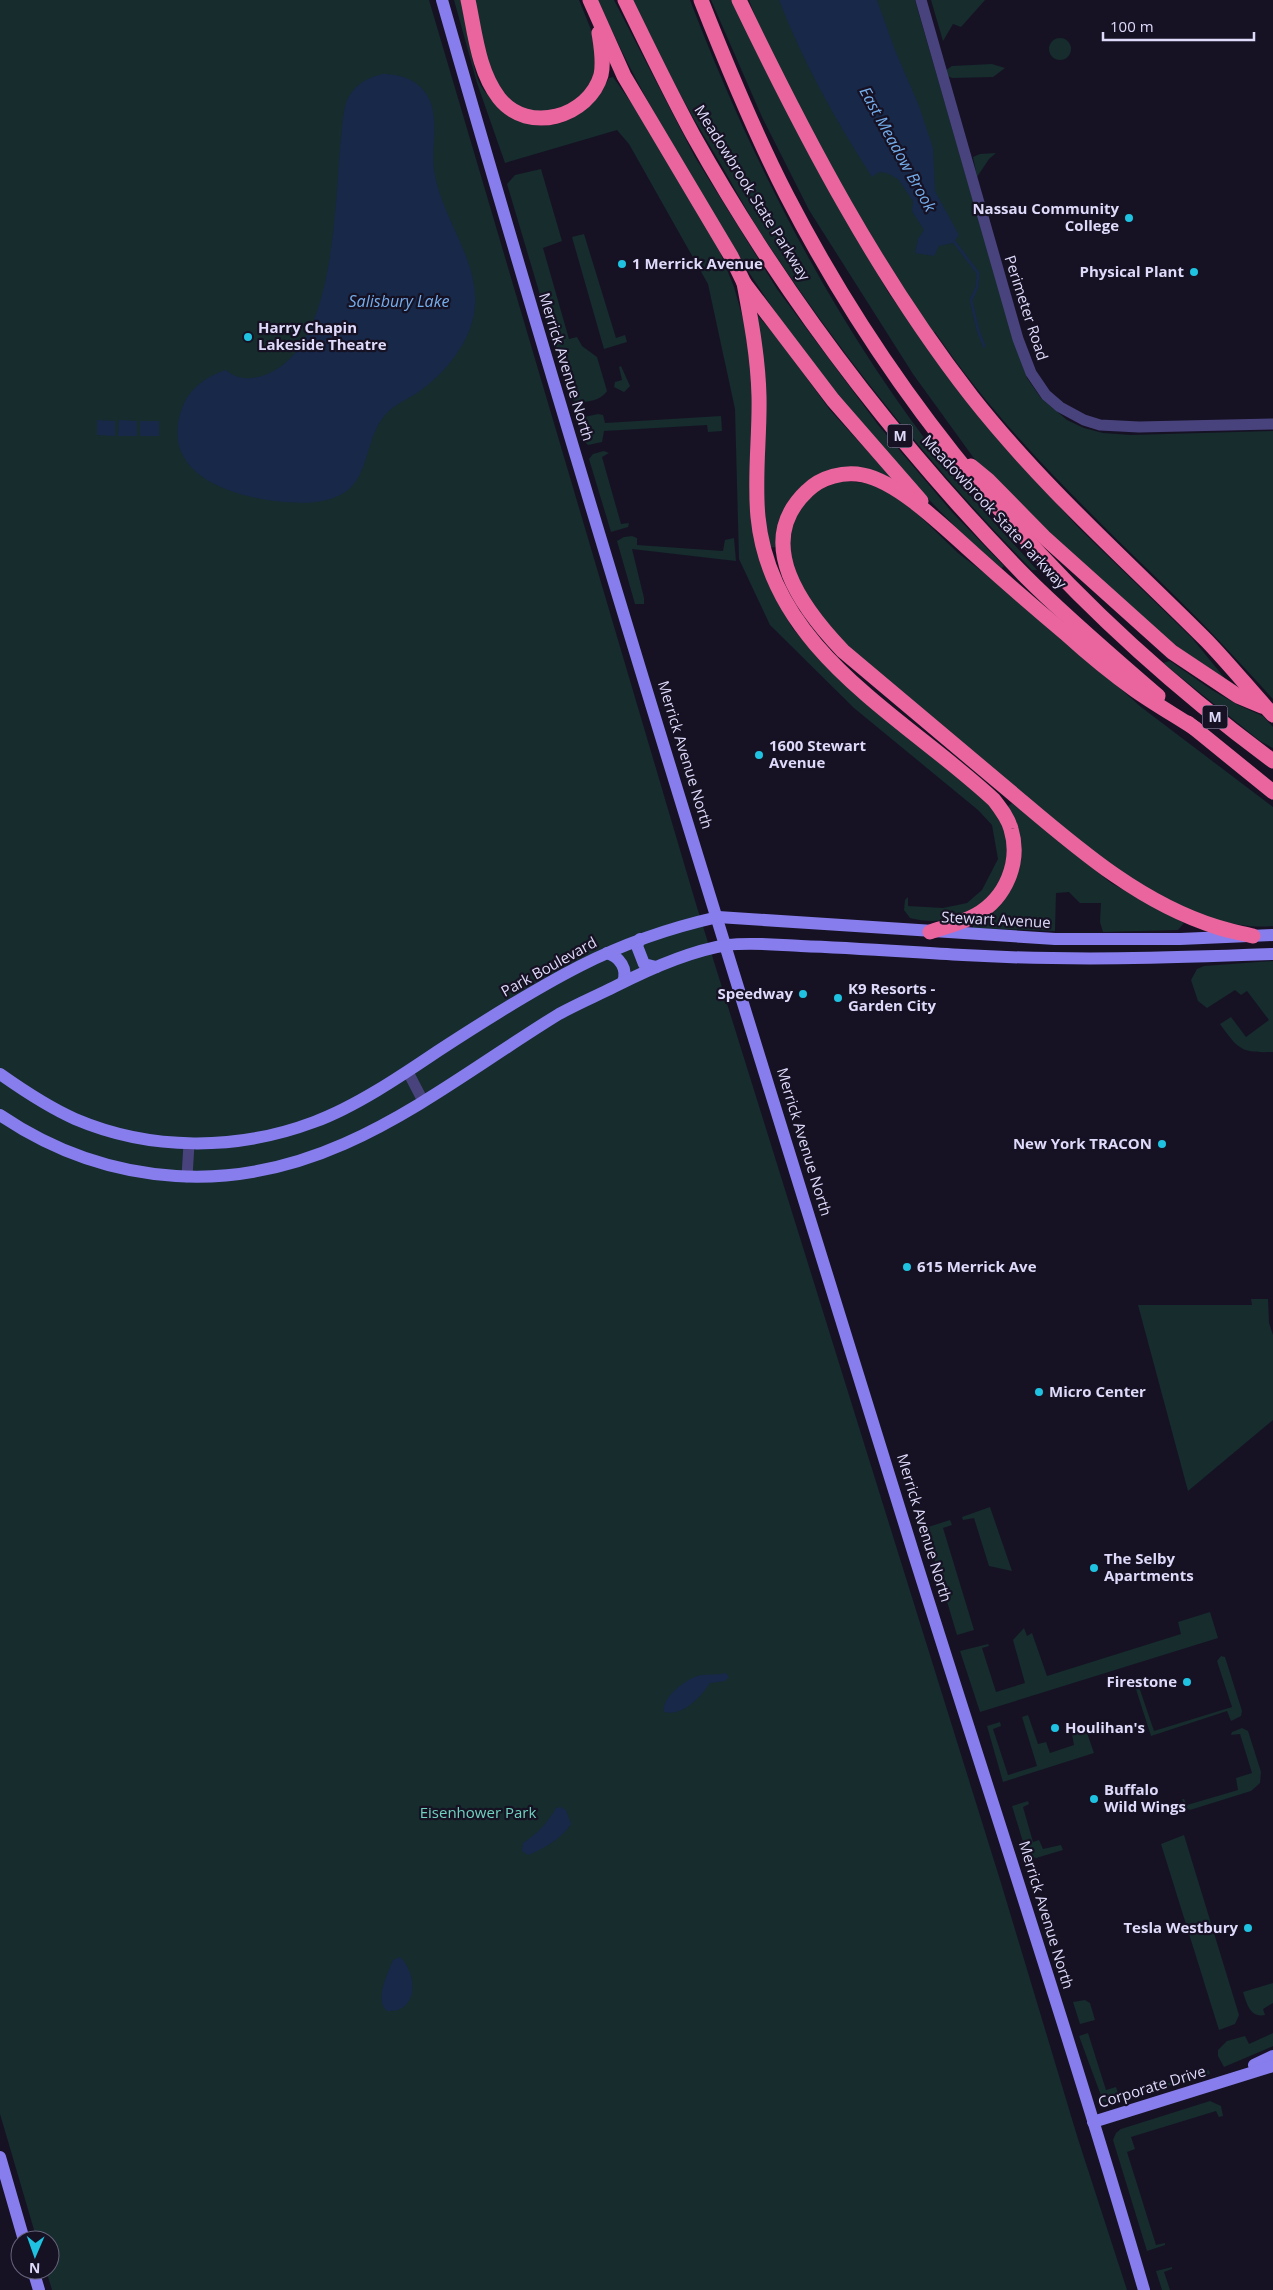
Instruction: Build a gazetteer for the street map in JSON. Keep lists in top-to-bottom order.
{
  "streets": {
    "highway": ["Meadowbrook State Parkway", "M"],
    "main road": [
      "Merrick Avenue North",
      "Stewart Avenue",
      "Park Boulevard",
      "Corporate Drive"
    ],
    "street": ["Perimeter Road"]
  },
  "crossings": [
    ["Merrick Avenue North", "Stewart Avenue"],
    ["Merrick Avenue North", "Park Boulevard"],
    ["Merrick Avenue North", "Corporate Drive"],
    ["Stewart Avenue", "Park Boulevard"]
  ],
  "water": ["East Meadow Brook", "Salisbury Lake"],
  "parks": ["Eisenhower Park"],
  "places": [
    "Nassau Community College",
    "1 Merrick Avenue",
    "Physical Plant",
    "Harry Chapin Lakeside Theatre",
    "1600 Stewart Avenue",
    "Speedway",
    "K9 Resorts - Garden City",
    "New York TRACON",
    "615 Merrick Ave",
    "Micro Center",
    "The Selby Apartments",
    "Firestone",
    "Houlihan's",
    "Buffalo Wild Wings",
    "Tesla Westbury"
  ],
  "scale_bar": "100 m",
  "north": "bottom"
}
